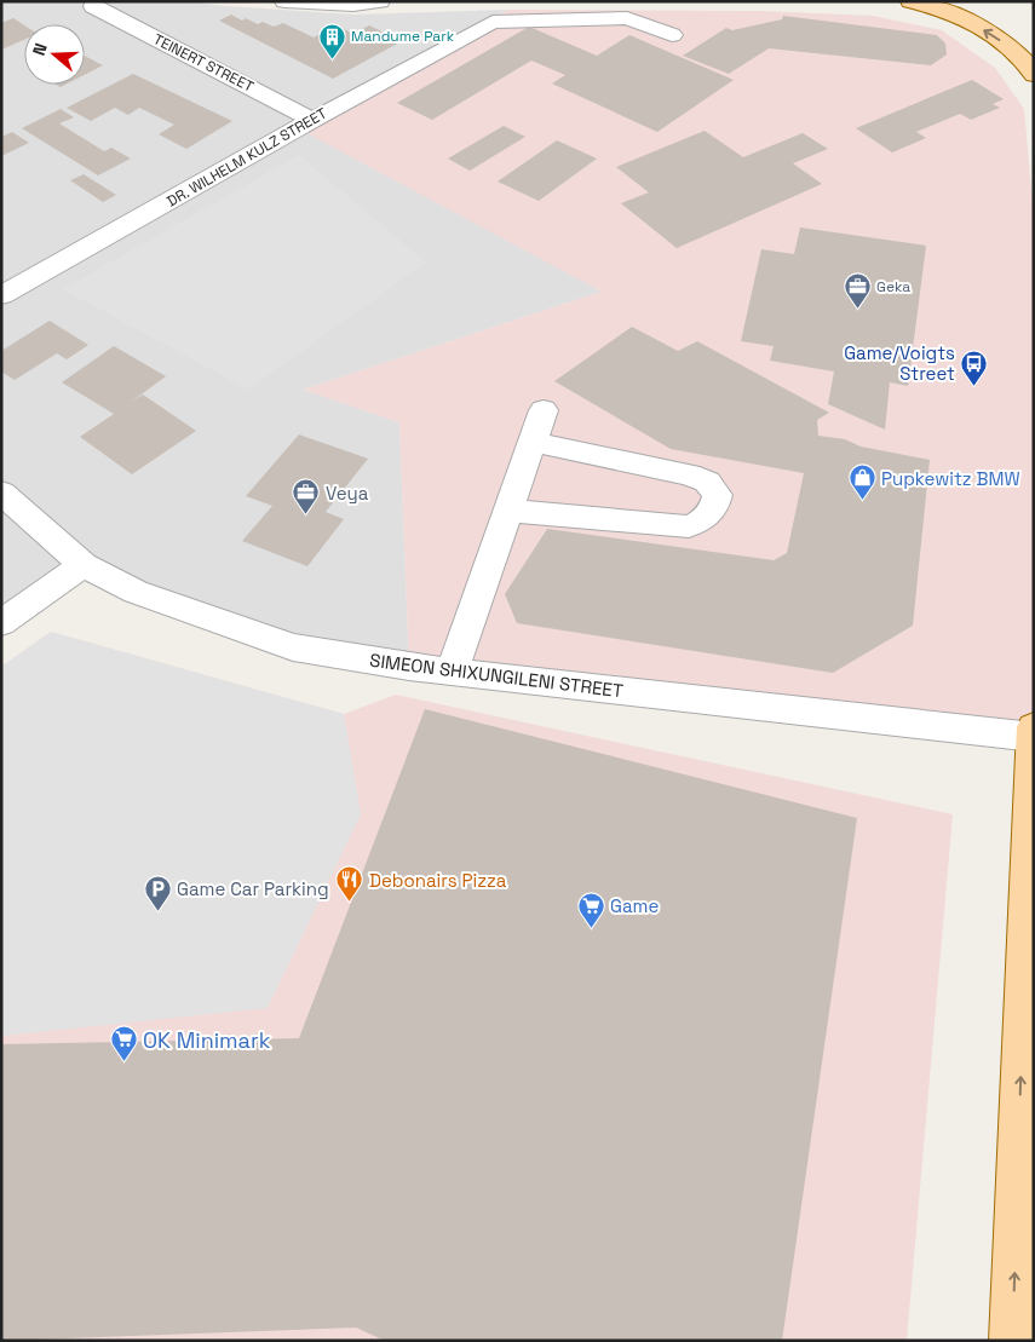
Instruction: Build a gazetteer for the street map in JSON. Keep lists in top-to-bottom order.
{
  "streets": {
    "street": ["TEINERT STREET", "DR. WILHELM KULZ STREET", "SIMEON SHIXUNGILENI STREET"]
  },
  "crossings": [
    ["TEINERT STREET", "DR. WILHELM KULZ STREET"]
  ],
  "places": {
    "building": ["Mandume Park"],
    "office": ["Geka", "Veya"],
    "bus stop": ["Game/Voigts Street"],
    "shop": ["Pupkewitz BMW"],
    "restaurant": ["Debonairs Pizza"],
    "parking": ["Game Car Parking"],
    "supermarket": ["Game", "OK Minimark"]
  },
  "north": "left"
}
